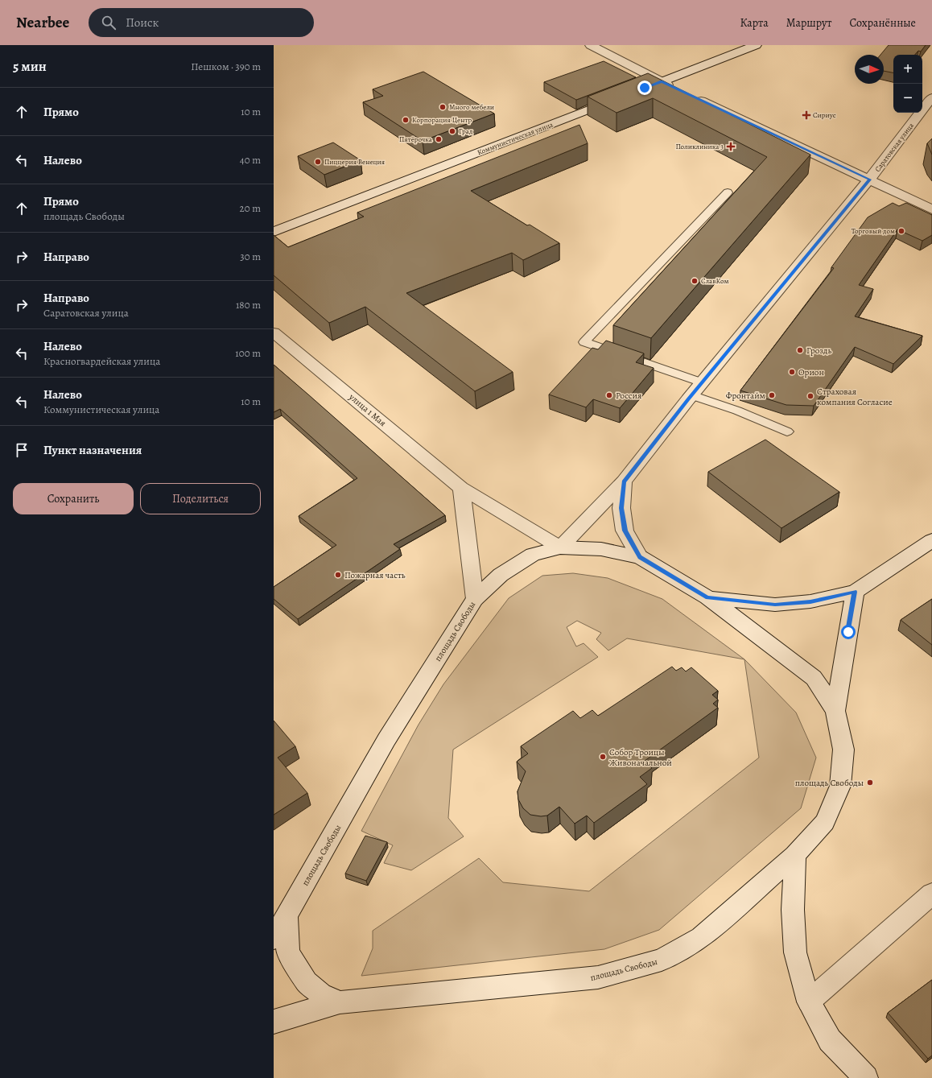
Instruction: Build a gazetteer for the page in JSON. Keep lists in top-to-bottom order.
{
  "streets": {
    "street": [
      "Коммунистическая улица",
      "Саратовская улица",
      "улица 1 Мая",
      "площадь Свободы"
    ]
  },
  "crossings": [
    ["Саратовская улица", "улица 1 Мая"],
    ["Саратовская улица", "площадь Свободы"],
    ["улица 1 Мая", "площадь Свободы"]
  ],
  "places": {
    "other": [
      "Много мебели",
      "Корпорация Центр",
      "Град",
      "Пятёрочка",
      "Пиццерия Венеция",
      "Торговый дом",
      "СлавКом",
      "Гроздь",
      "Орион",
      "Россия",
      "Фронтайм",
      "Страховая компания Согласие",
      "Пожарная часть",
      "Собор Троицы Живоначальной",
      "площадь Свободы"
    ],
    "health": ["Сириус", "Поликлиника 3"]
  },
  "north": "right",
  "page": {
    "header": "Nearbee",
    "search": "Поиск",
    "nav": ["Карта", "Маршрут", "Сохранённые"],
    "heading": ["5 мин", "Пешком · 390 m"],
    "map_buttons": ["+", "−"],
    "list": [
      ["Прямо", "10 m"],
      ["Налево", "40 m"],
      ["Прямо", "площадь Свободы", "20 m"],
      ["Направо", "30 m"],
      ["Направо", "Саратовская улица", "180 m"],
      ["Налево", "Красногвардейская улица", "100 m"],
      ["Налево", "Коммунистическая улица", "10 m"],
      "Пункт назначения"
    ],
    "buttons": ["Сохранить", "Поделиться"]
  }
}
